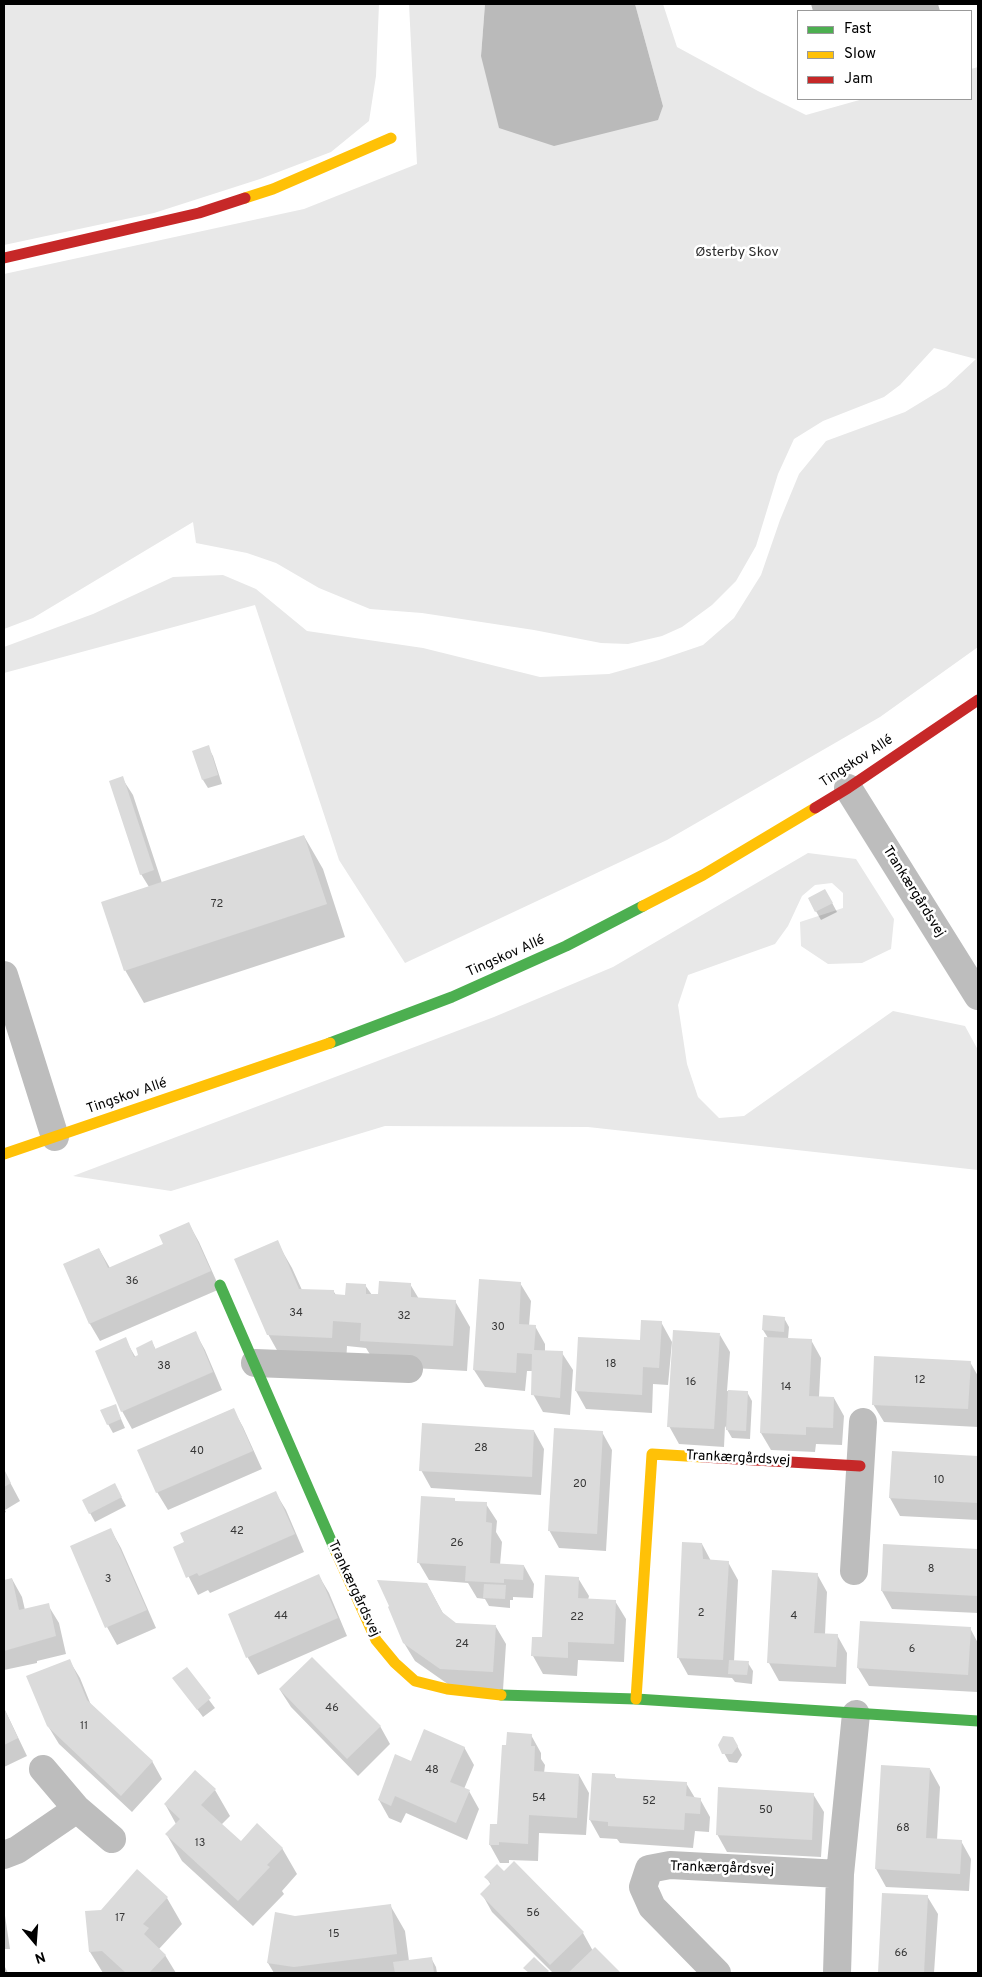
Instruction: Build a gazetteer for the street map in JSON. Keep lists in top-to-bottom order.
{
  "streets": {
    "street": ["Tingskov Allé", "Trankærgårdsvej"]
  },
  "crossings": [
    ["Tingskov Allé", "Trankærgårdsvej"]
  ],
  "parks": ["Østerby Skov"],
  "house_numbers": [
    "72",
    "36",
    "34",
    "32",
    "30",
    "18",
    "38",
    "12",
    "16",
    "14",
    "28",
    "40",
    "10",
    "20",
    "42",
    "26",
    "8",
    "3",
    "2",
    "44",
    "4",
    "22",
    "24",
    "6",
    "46",
    "11",
    "48",
    "54",
    "52",
    "50",
    "68",
    "13",
    "56",
    "17",
    "15",
    "66"
  ],
  "legend": ["Fast", "Slow", "Jam"],
  "north": "bottom"
}
